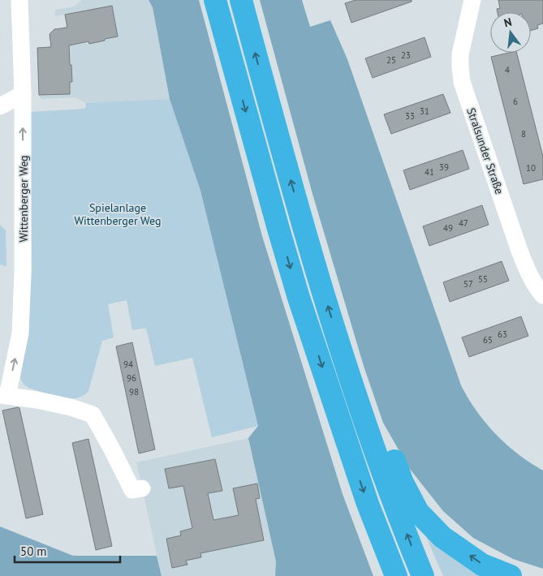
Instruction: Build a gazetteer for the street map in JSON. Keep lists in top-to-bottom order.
{
  "streets": {
    "street": ["Stralsunder Straße", "Wittenberger Weg"]
  },
  "one_way": ["Wittenberger Weg"],
  "parks": ["Spielanlage Wittenberger Weg"],
  "house_numbers": [
    "23",
    "25",
    "4",
    "6",
    "31",
    "33",
    "8",
    "39",
    "10",
    "41",
    "47",
    "49",
    "55",
    "57",
    "63",
    "65",
    "94",
    "96",
    "98"
  ],
  "scale_bar": "50 m",
  "north": "top"
}
